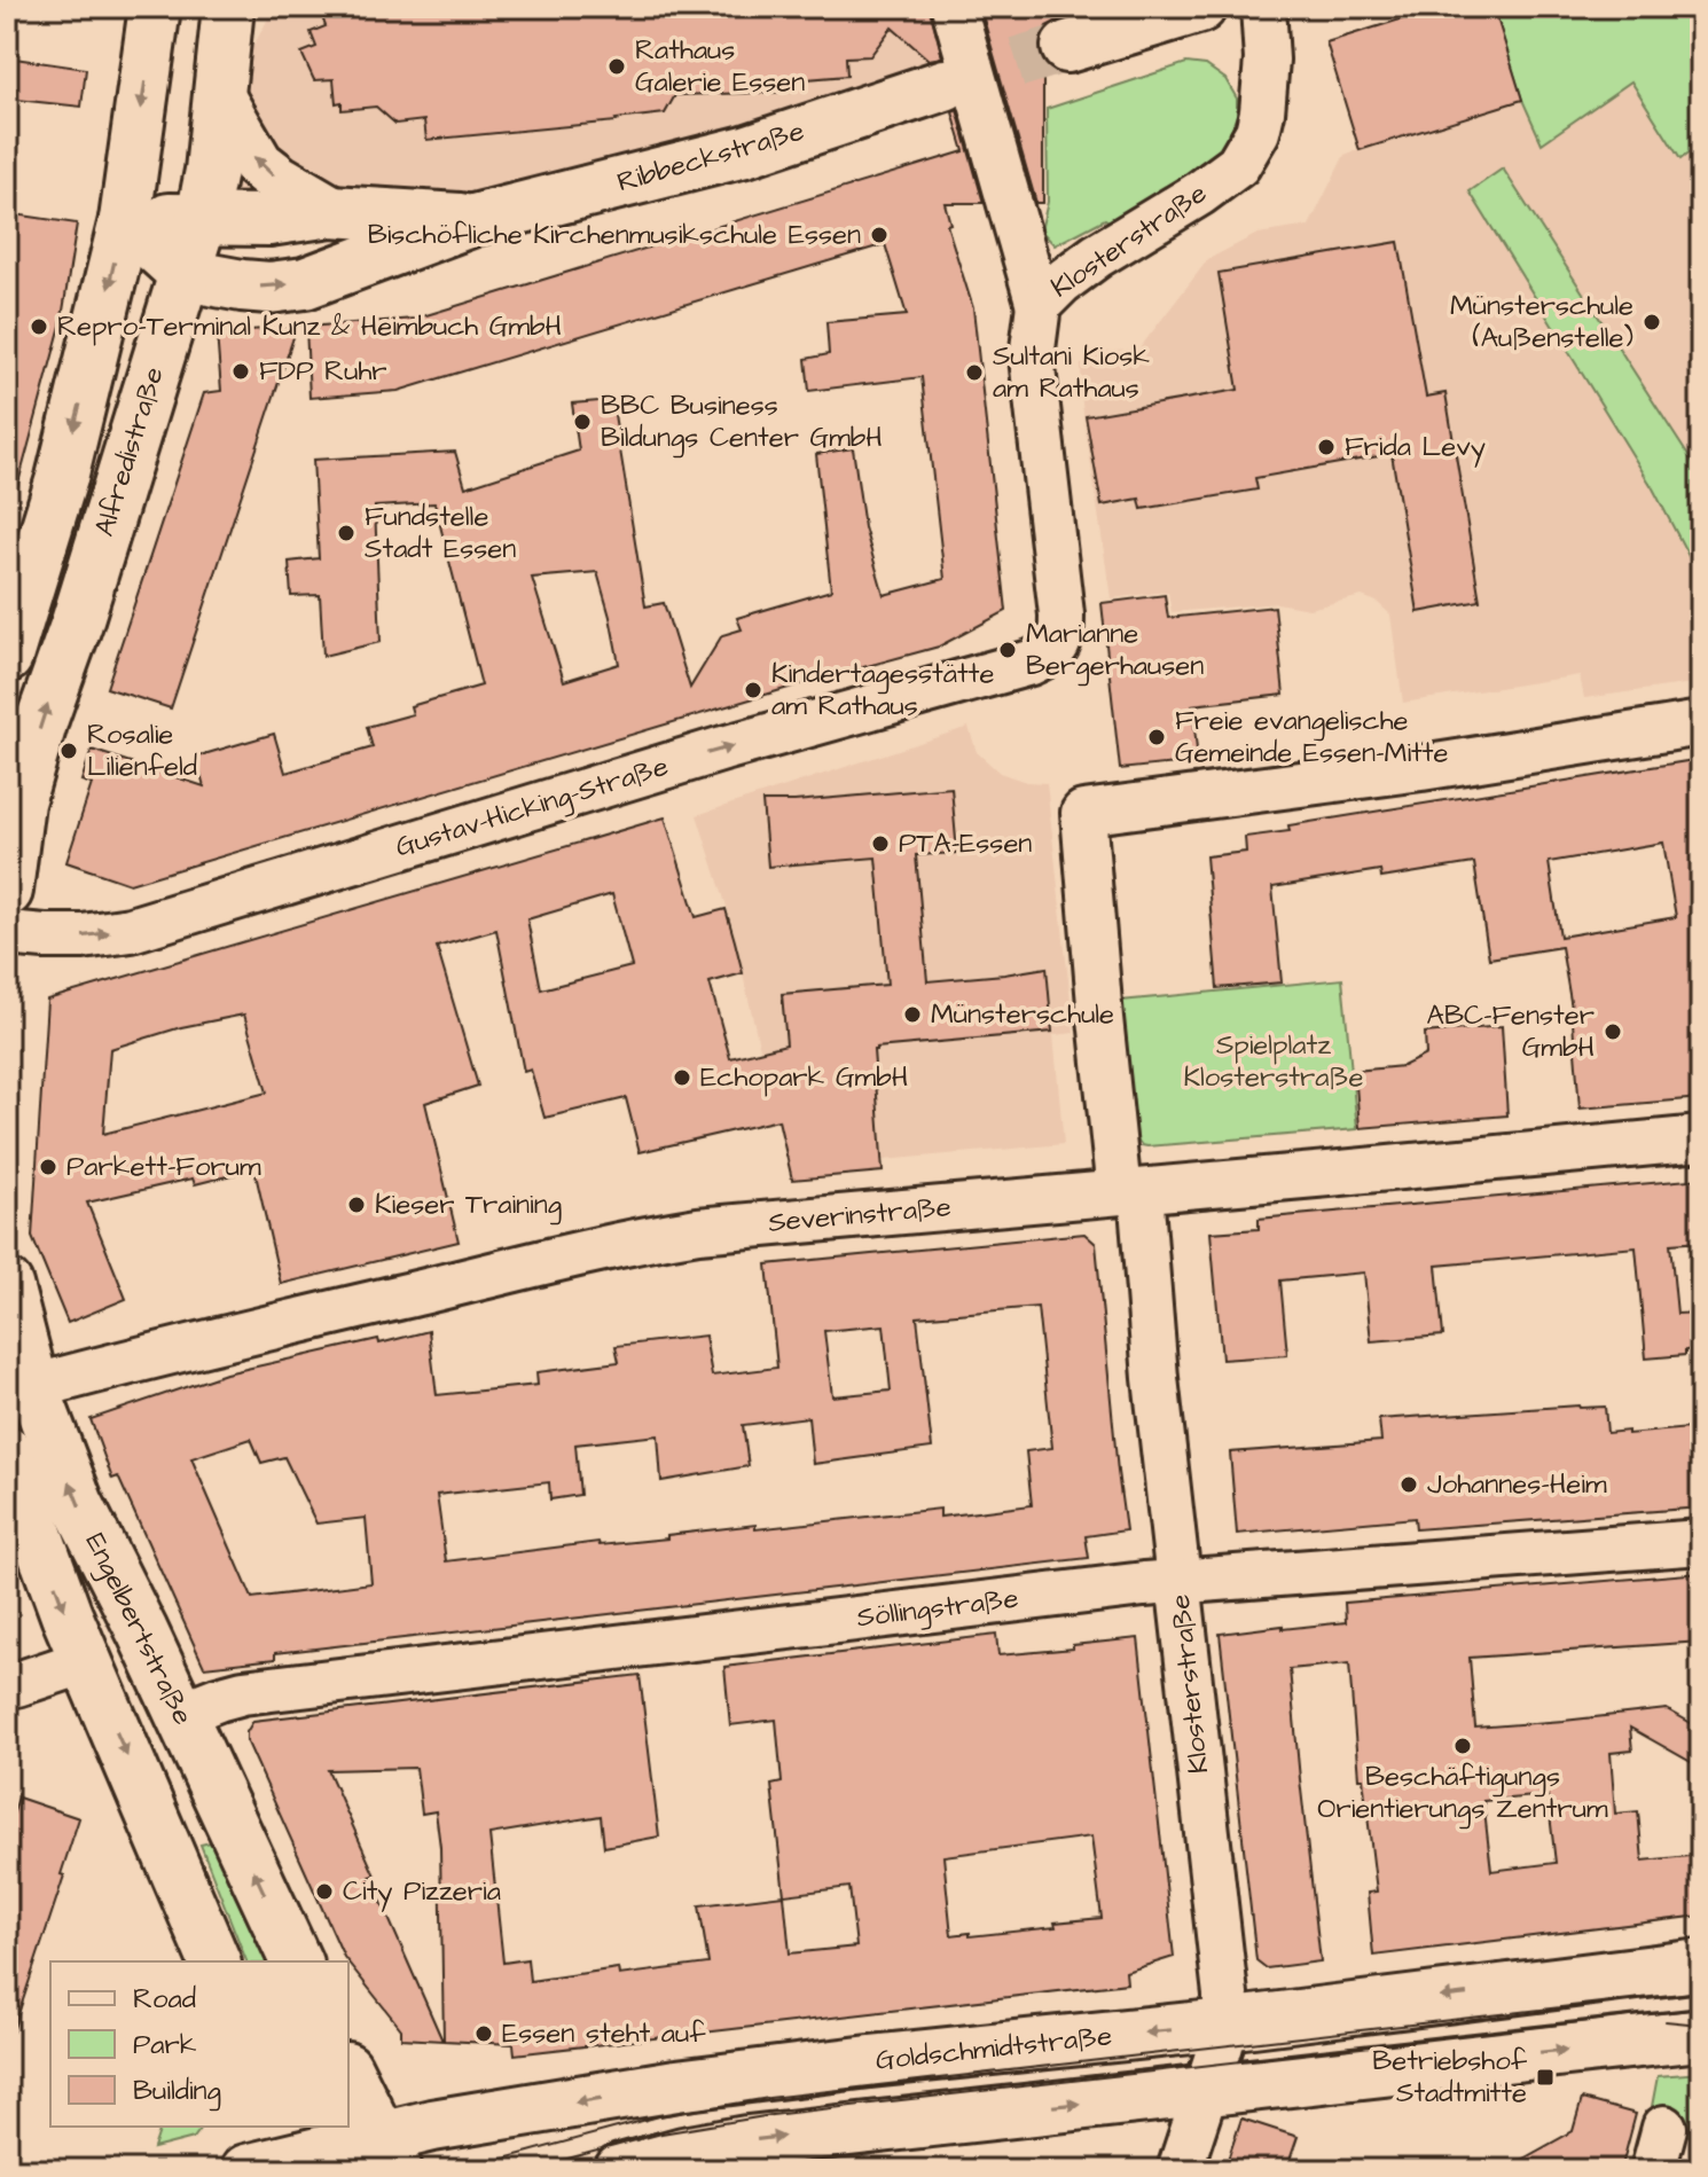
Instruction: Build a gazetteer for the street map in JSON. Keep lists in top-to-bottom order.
{
  "streets": {
    "street": [
      "Ribbeckstraße",
      "Klosterstraße",
      "Alfredistraße",
      "Gustav-Hicking-Straße",
      "Severinstraße",
      "Söllingstraße",
      "Engelbertstraße",
      "Goldschmidtstraße"
    ]
  },
  "crossings": [
    ["Ribbeckstraße", "Alfredistraße"],
    ["Klosterstraße", "Gustav-Hicking-Straße"],
    ["Klosterstraße", "Severinstraße"],
    ["Klosterstraße", "Söllingstraße"],
    ["Klosterstraße", "Goldschmidtstraße"],
    ["Severinstraße", "Engelbertstraße"],
    ["Söllingstraße", "Engelbertstraße"]
  ],
  "one_way": ["Gustav-Hicking-Straße"],
  "parks": ["Spielplatz Klosterstraße"],
  "places": {
    "other": [
      "Rathaus Galerie Essen",
      "Bischöfliche Kirchenmusikschule Essen",
      "Münsterschule (Außenstelle)",
      "Repro-Terminal Kunz & Heimbuch GmbH",
      "FDP Ruhr",
      "Sultani Kiosk am Rathaus",
      "BBC Business Bildungs Center GmbH",
      "Frida Levy",
      "Fundstelle Stadt Essen",
      "Marianne Bergerhausen",
      "Kindertagesstätte am Rathaus",
      "Freie evangelische Gemeinde Essen-Mitte",
      "Rosalie Lilienfeld",
      "PTA-Essen",
      "Münsterschule",
      "ABC-Fenster GmbH",
      "Echopark GmbH",
      "Parkett-Forum",
      "Kieser Training",
      "Johannes-Heim",
      "Beschäftigungs Orientierungs Zentrum",
      "City Pizzeria",
      "Essen steht auf"
    ],
    "transit": ["Betriebshof Stadtmitte"]
  },
  "legend": ["Road", "Park", "Building"]
}
